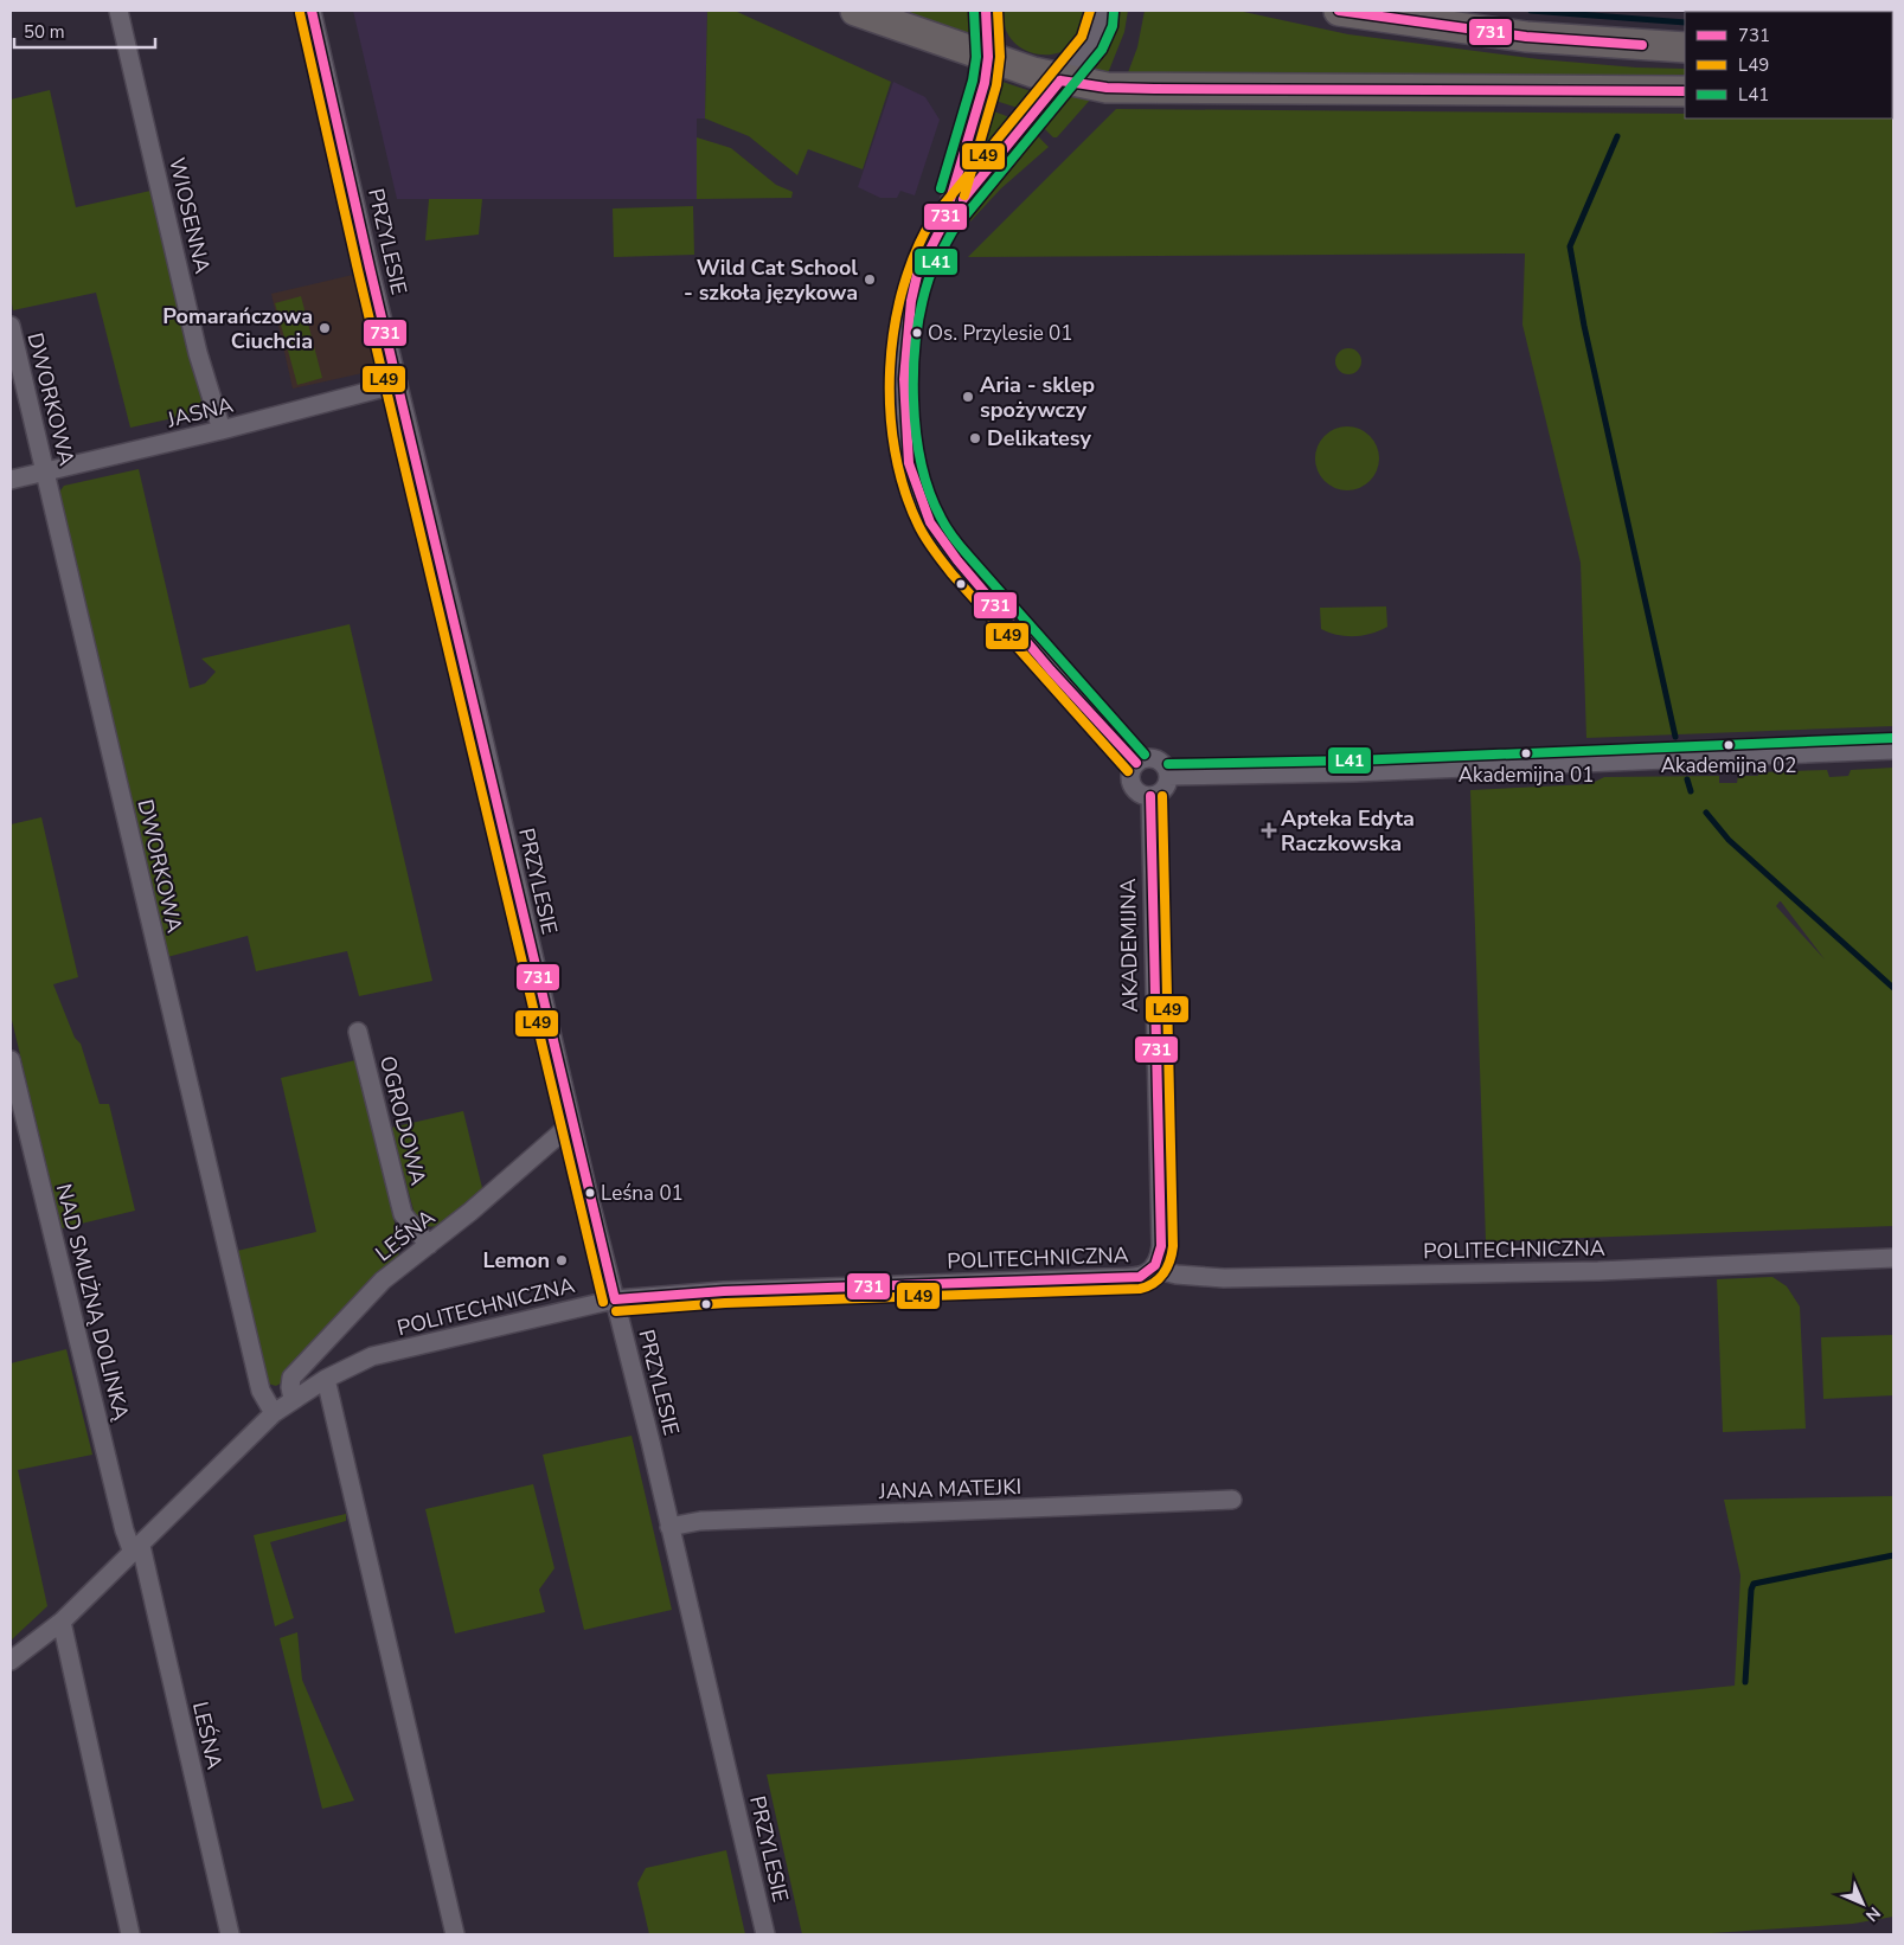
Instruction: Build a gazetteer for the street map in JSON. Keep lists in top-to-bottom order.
{
  "streets": {
    "street": [
      "WIOSENNA",
      "PRZYLESIE",
      "DWORKOWA",
      "JASNA",
      "AKADEMIJNA",
      "OGRODOWA",
      "LEŚNA",
      "POLITECHNICZNA",
      "NAD SMUŻNĄ DOLINKĄ",
      "JANA MATEJKI"
    ]
  },
  "crossings": [
    ["WIOSENNA", "JASNA"],
    ["PRZYLESIE", "JASNA"],
    ["PRZYLESIE", "LEŚNA"],
    ["PRZYLESIE", "POLITECHNICZNA"],
    ["PRZYLESIE", "JANA MATEJKI"],
    ["DWORKOWA", "JASNA"],
    ["DWORKOWA", "POLITECHNICZNA"],
    ["AKADEMIJNA", "POLITECHNICZNA"],
    ["OGRODOWA", "LEŚNA"],
    ["LEŚNA", "POLITECHNICZNA"],
    ["LEŚNA", "NAD SMUŻNĄ DOLINKĄ"]
  ],
  "places": {
    "other": [
      "Wild Cat School - szkoła językowa",
      "Pomarańczowa Ciuchcia",
      "Os. Przylesie 01",
      "Aria - sklep spożywczy",
      "Delikatesy",
      "Akademijna 02",
      "Akademijna 01",
      "Leśna 01",
      "Lemon"
    ],
    "health": ["Apteka Edyta Raczkowska"]
  },
  "lines": ["transit line 731", "transit line L49", "transit line L41"],
  "legend": ["731", "L49", "L41"],
  "scale_bar": "50 m",
  "north": "bottom right"
}
